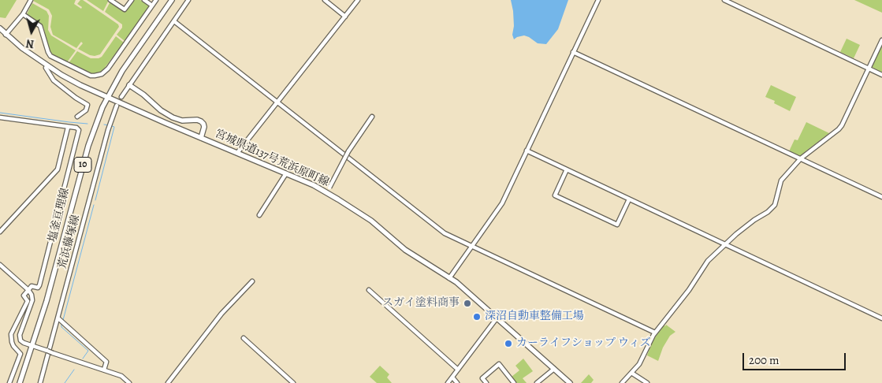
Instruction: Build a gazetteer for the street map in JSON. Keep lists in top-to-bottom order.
{
  "streets": {
    "main road": ["宮城県道137号荒浜原町線", "10", "塩釜亘理線"],
    "street": ["荒浜藤塚線"]
  },
  "crossings": [
    ["宮城県道137号荒浜原町線", "塩釜亘理線"]
  ],
  "places": ["スガイ塗料商事", "深沼自動車整備工場", "カーライフショップ ウィズ"],
  "scale_bar": "200 m",
  "north": "bottom"
}
